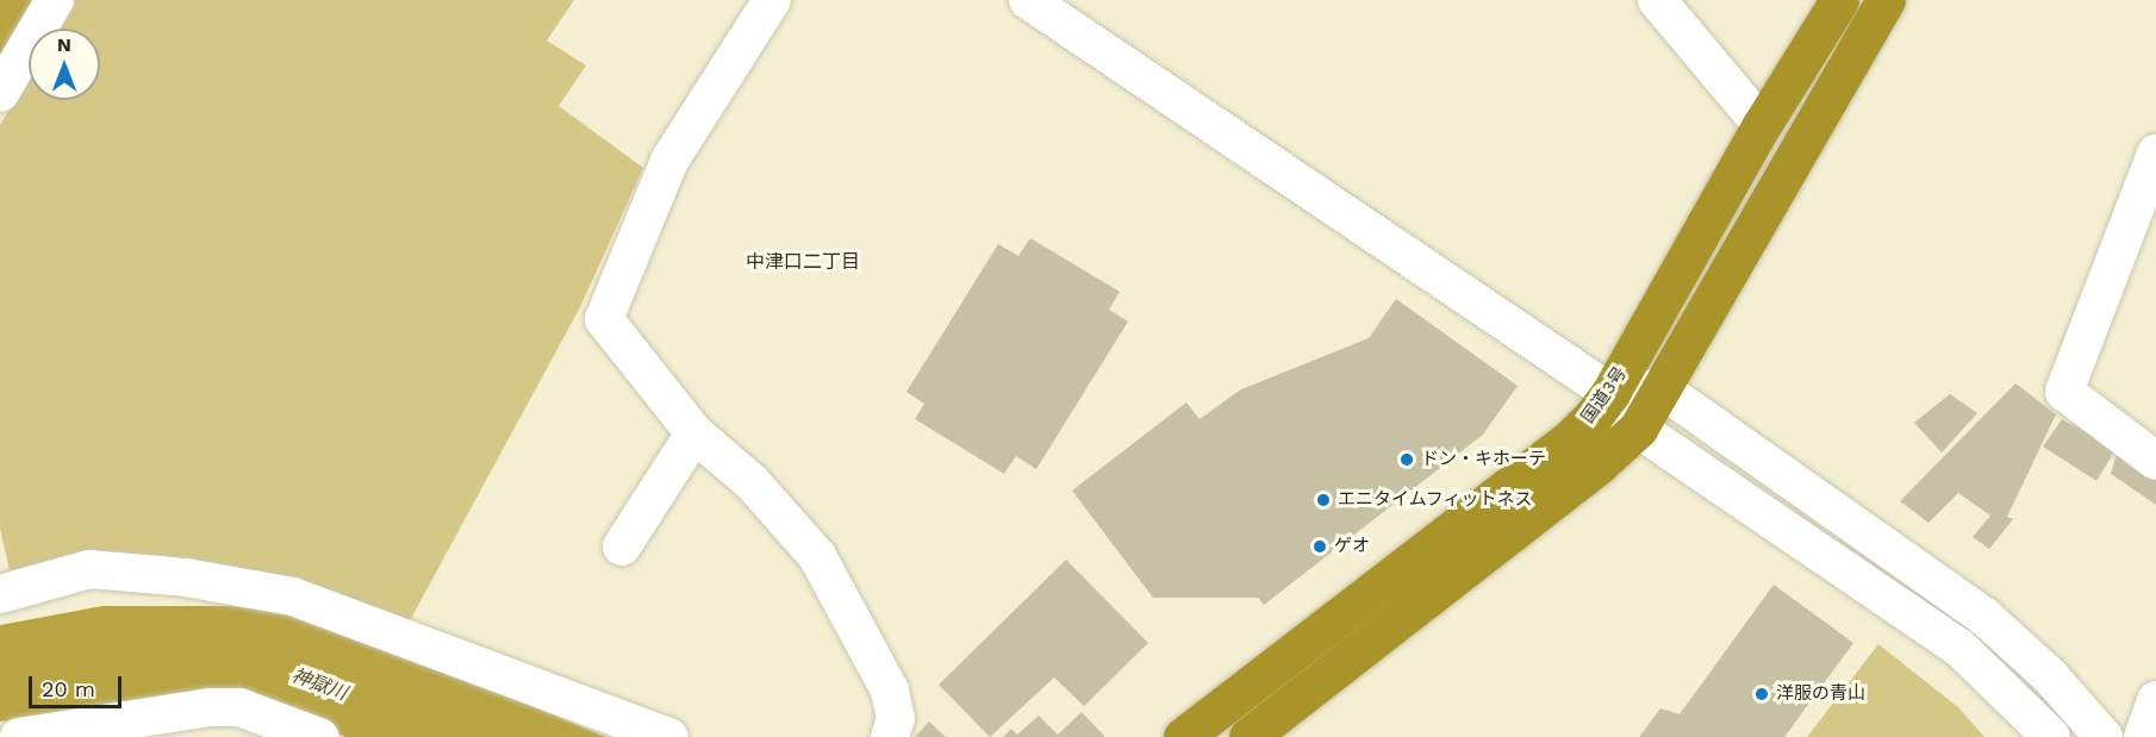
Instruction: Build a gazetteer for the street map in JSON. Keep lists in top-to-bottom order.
{
  "streets": {
    "highway": ["国道3号"]
  },
  "districts": ["中津口二丁目"],
  "water": ["神獄川"],
  "places": [
    "ドン・キホーテ",
    "エニタイムフィットネス",
    "ゲオ",
    "洋服の青山"
  ],
  "scale_bar": "20 m",
  "north": "top"
}
